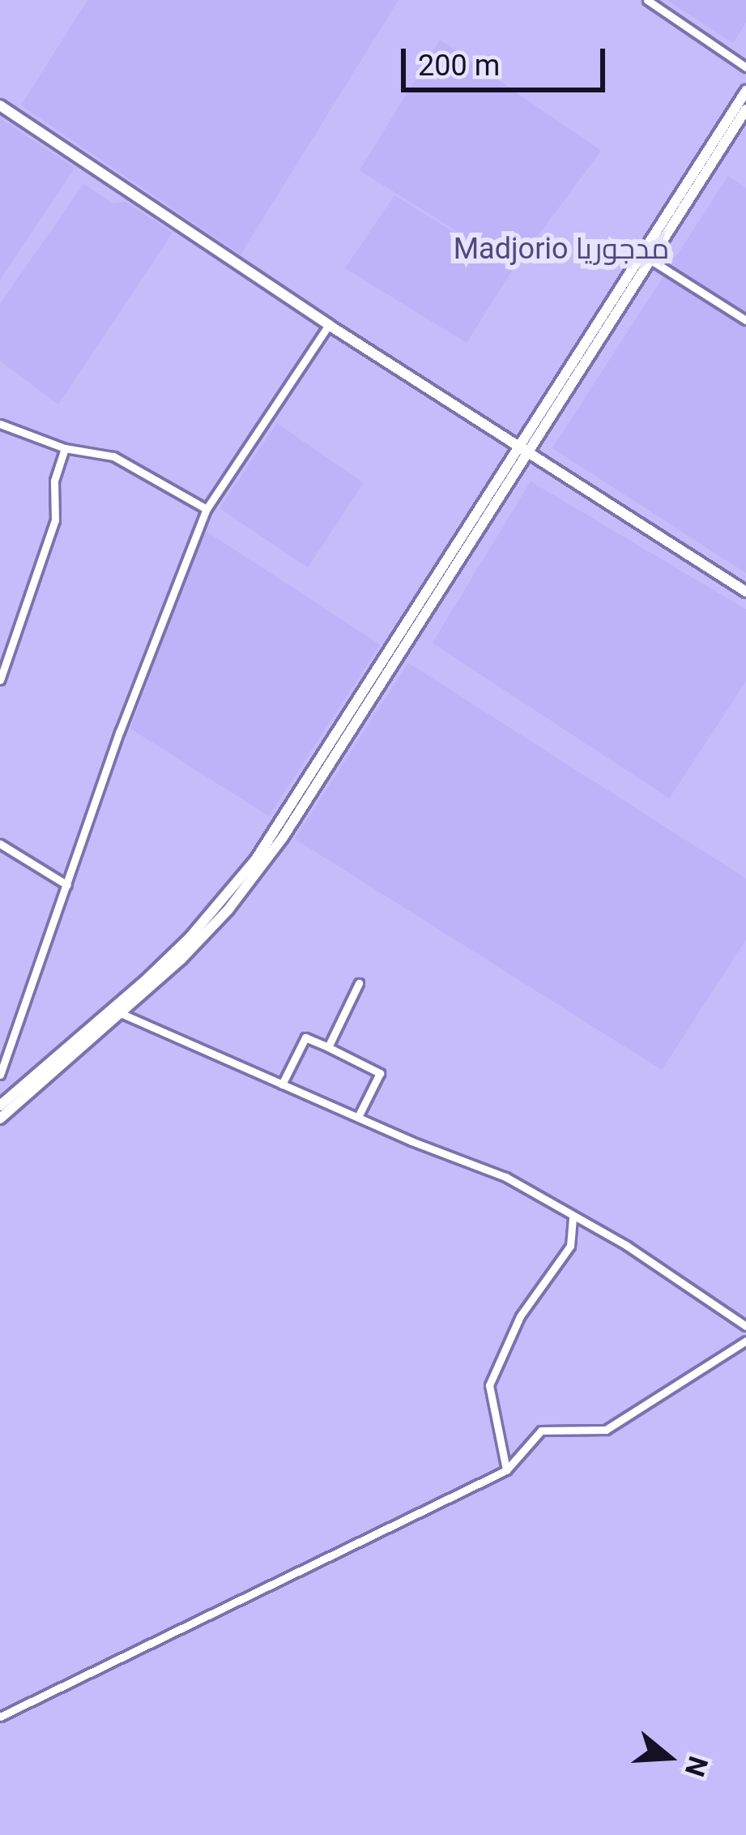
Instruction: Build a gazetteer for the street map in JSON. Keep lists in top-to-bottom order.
{
  "districts": ["Madjorio مدجوريا"],
  "scale_bar": "200 m",
  "north": "right"
}
